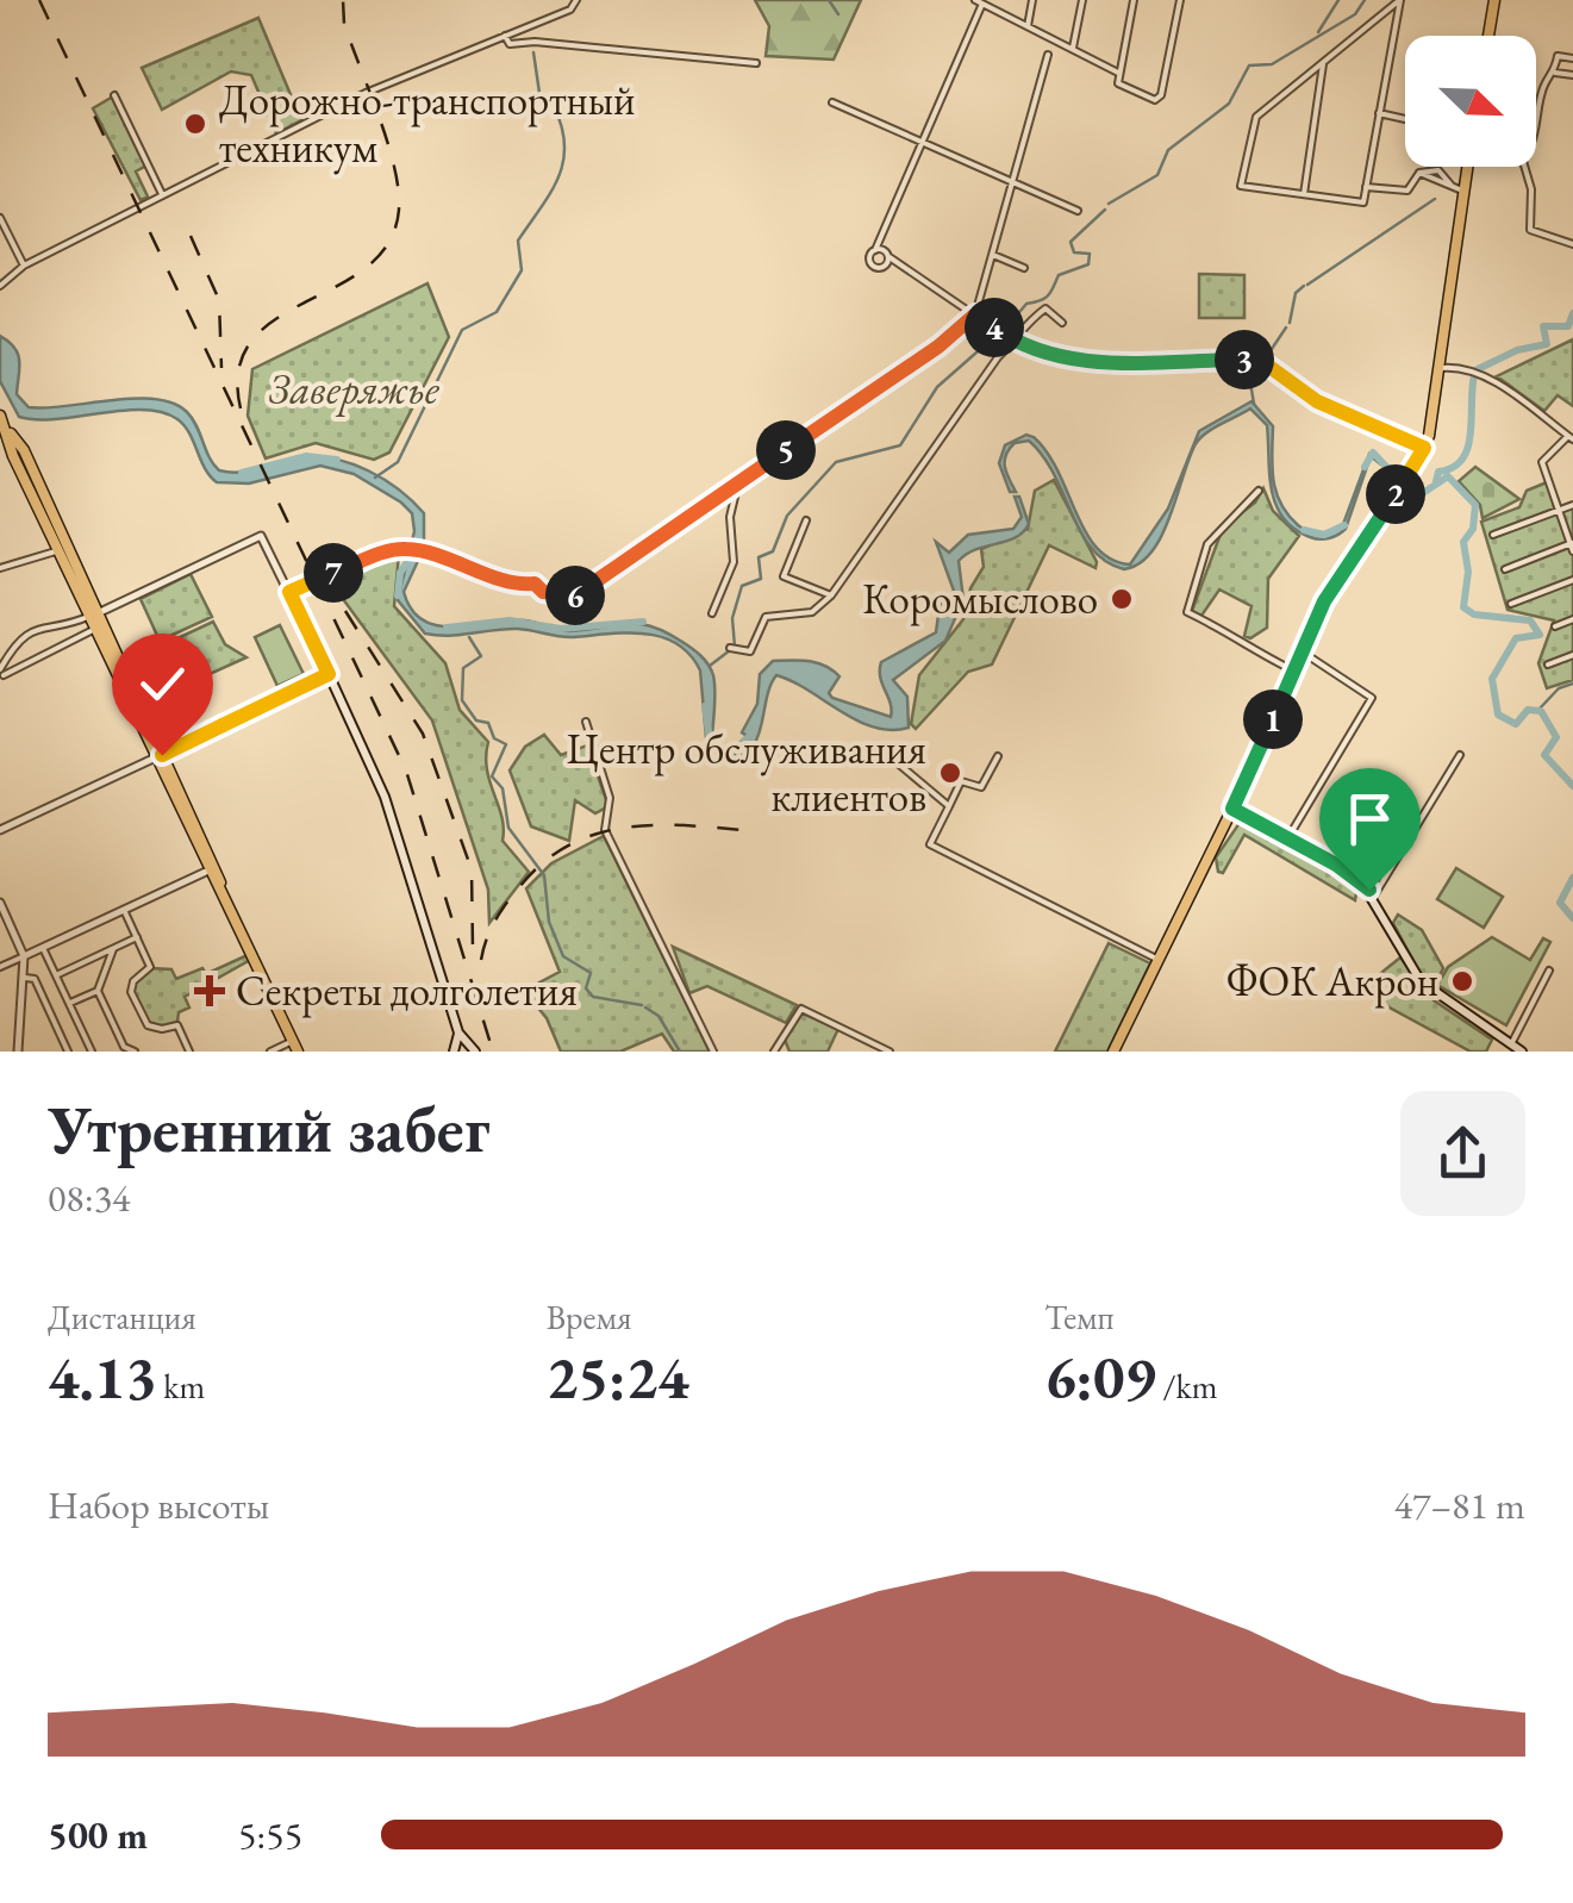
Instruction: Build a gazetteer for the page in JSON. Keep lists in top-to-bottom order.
{
  "parks": ["Заверяжье"],
  "places": {
    "other": [
      "Дорожно-транспортный техникум",
      "Коромыслово",
      "Центр обслуживания клиентов",
      "ФОК Акрон"
    ],
    "health": ["Секреты долголетия"]
  },
  "north": "bottom right",
  "page": {
    "pins": [
      "4",
      "3",
      "5",
      "2",
      "7",
      "6",
      "1"
    ],
    "heading": ["Утренний забег", "08:34"],
    "stats": [
      ["Дистанция", "4.13 km"],
      ["Время", "25:24"],
      ["Темп", "6:09 /km"]
    ],
    "chart": ["Набор высоты", "47–81 m"],
    "list": [
      {
        "name": "500 m",
        "note": "5:55"
      }
    ]
  }
}
